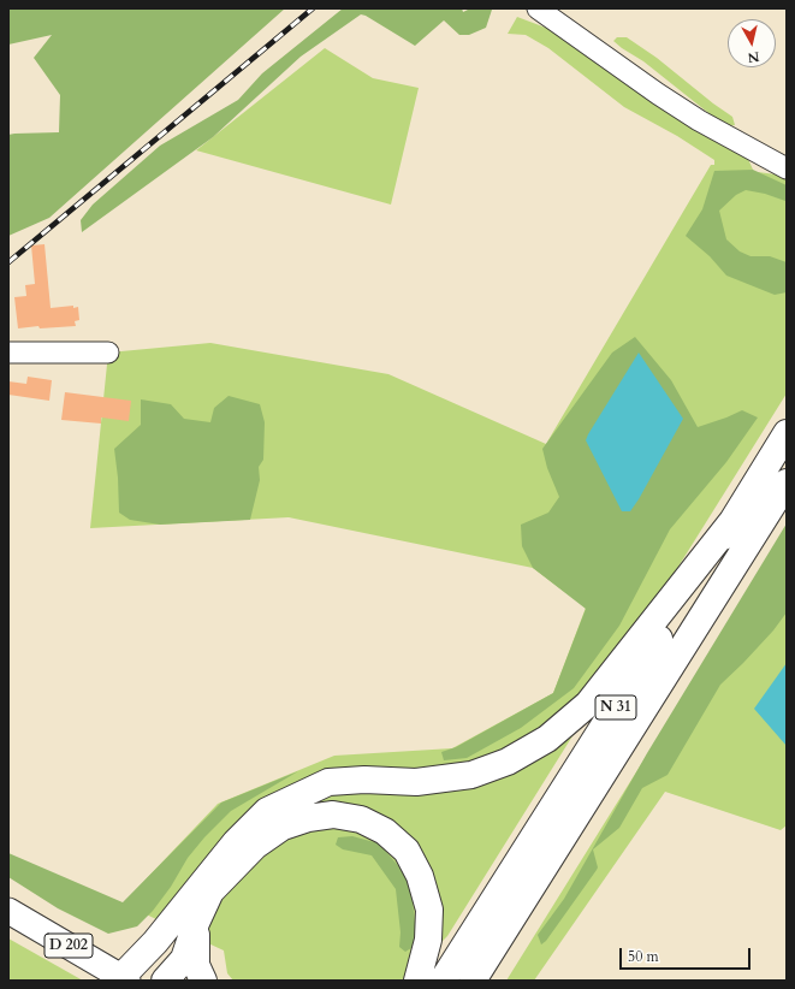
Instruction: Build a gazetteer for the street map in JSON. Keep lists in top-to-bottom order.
{
  "streets": {
    "highway": ["N 31"],
    "main road": ["D 202"]
  },
  "scale_bar": "50 m",
  "north": "bottom"
}
